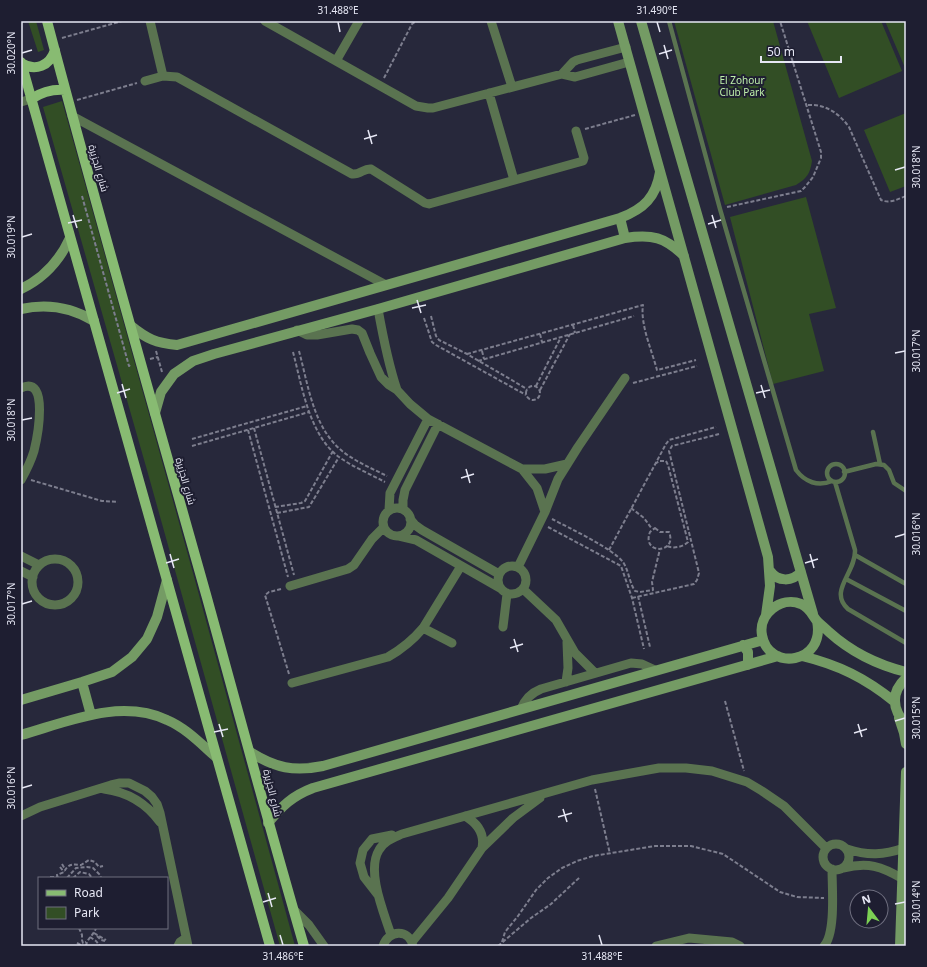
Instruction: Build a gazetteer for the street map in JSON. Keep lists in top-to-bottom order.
{
  "streets": {
    "main road": ["شارع الجزيرة"]
  },
  "parks": ["El Zohour Club Park"],
  "legend": ["Road", "Park"],
  "scale_bar": "50 m",
  "north": "top",
  "coordinates": [
    "31.488°E",
    "31.490°E",
    "30.020°N",
    "30.018°N",
    "30.019°N",
    "30.017°N",
    "30.016°N",
    "30.015°N",
    "30.014°N",
    "31.486°E"
  ]
}
